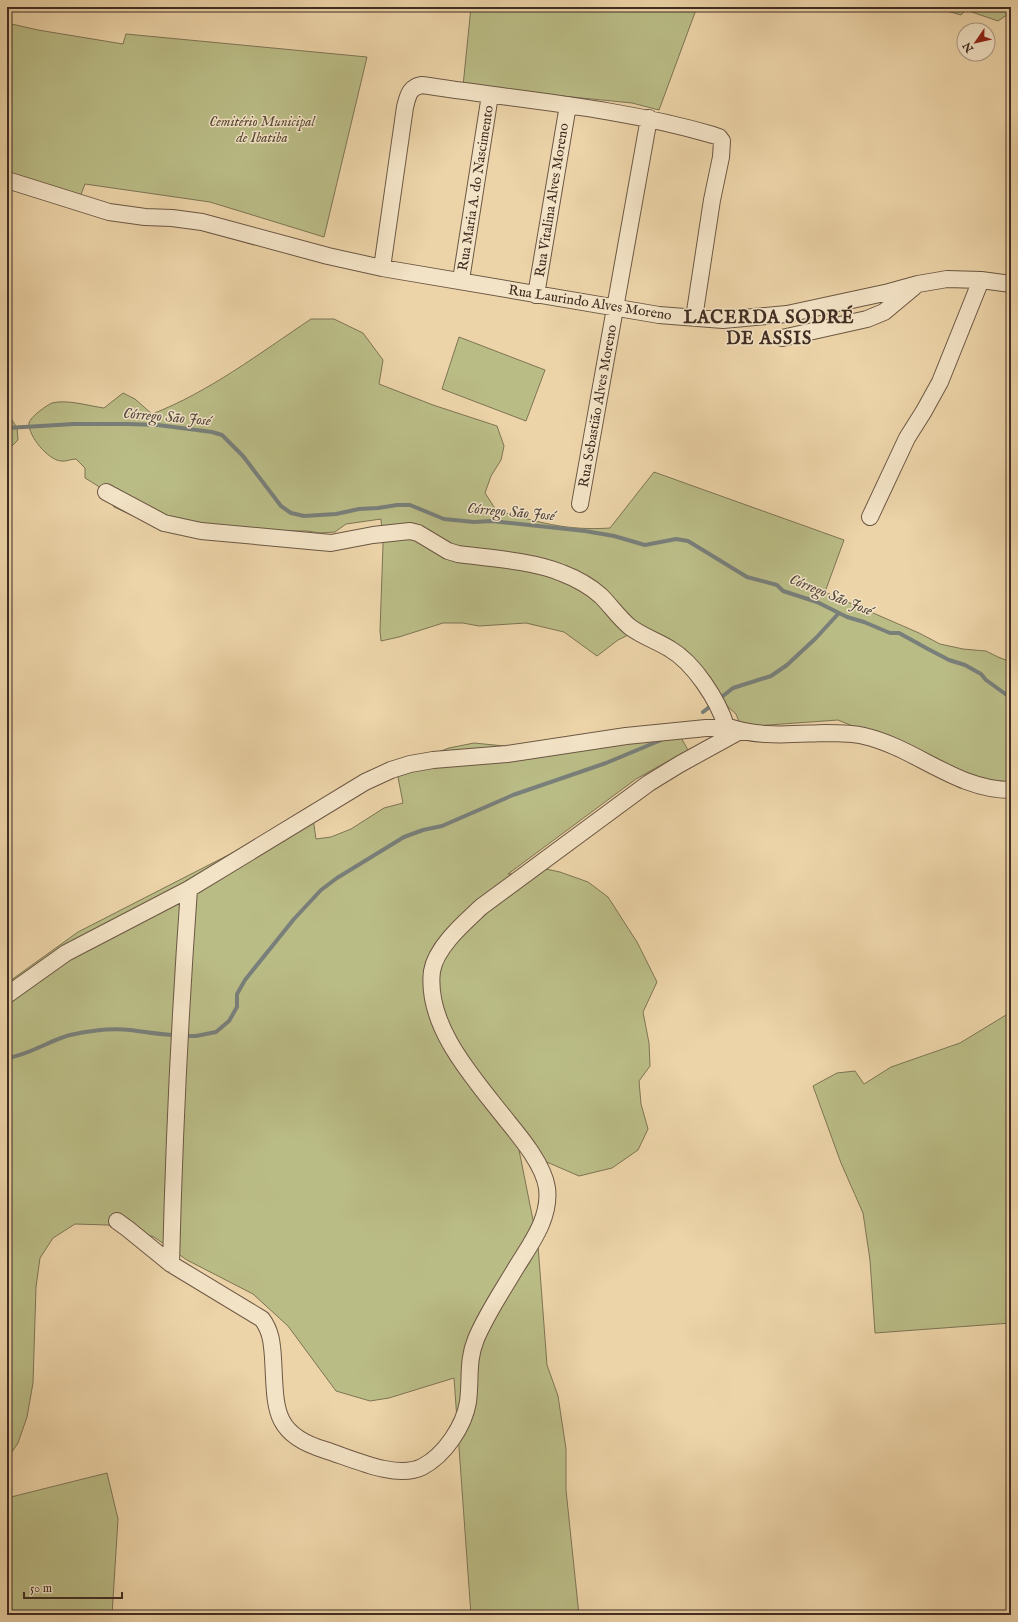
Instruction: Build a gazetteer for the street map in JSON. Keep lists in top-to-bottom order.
{
  "streets": {
    "street": [
      "Rua Maria A. do Nascimento",
      "Rua Vitalina Alves Moreno",
      "Rua Laurindo Alves Moreno",
      "Rua Sebastião Alves Moreno"
    ]
  },
  "crossings": [
    ["Rua Maria A. do Nascimento", "Rua Laurindo Alves Moreno"],
    ["Rua Vitalina Alves Moreno", "Rua Laurindo Alves Moreno"],
    ["Rua Laurindo Alves Moreno", "Rua Sebastião Alves Moreno"]
  ],
  "districts": ["LACERDA SODRÉ DE ASSIS"],
  "water": ["Córrego São José"],
  "parks": ["Cemitério Municipal de Ibatiba"],
  "scale_bar": "50 m",
  "north": "bottom left"
}
